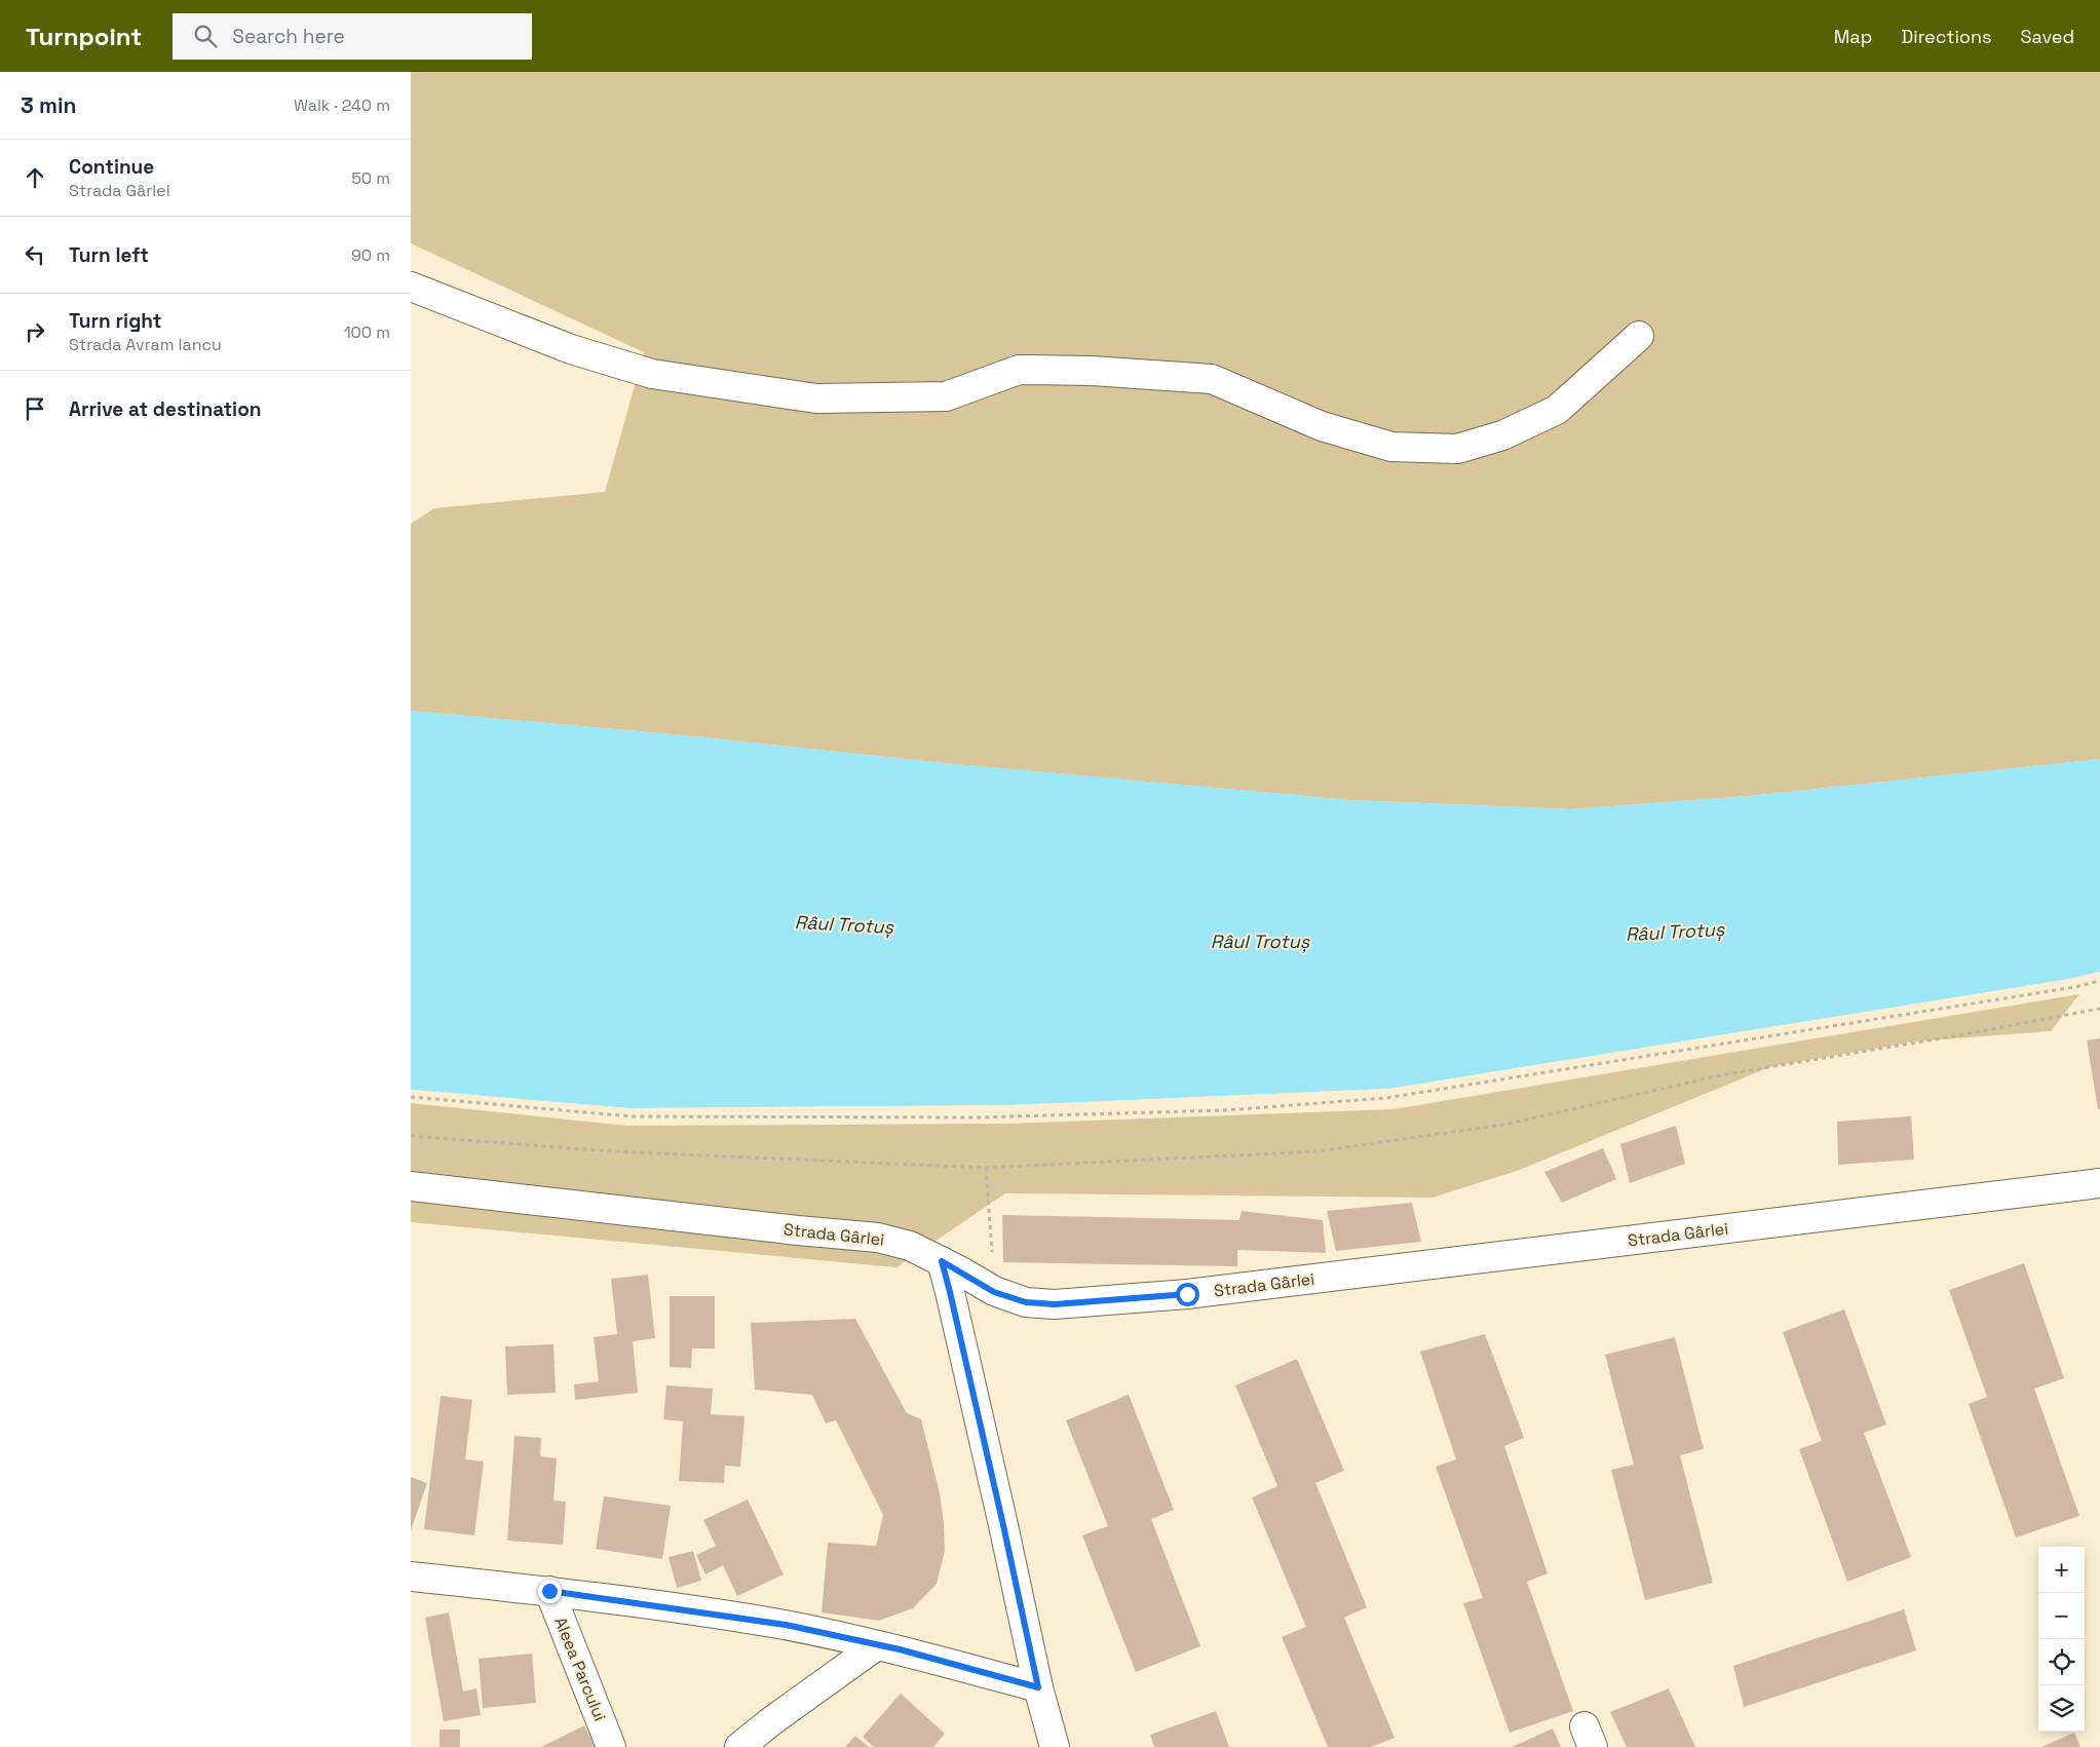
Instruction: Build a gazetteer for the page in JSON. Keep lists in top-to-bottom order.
{
  "streets": {
    "street": ["Strada Gârlei", "Aleea Parcului"]
  },
  "water": ["Râul Trotuș"],
  "page": {
    "header": "Turnpoint",
    "search": "Search here",
    "nav": ["Map", "Directions", "Saved"],
    "heading": ["3 min", "Walk · 240 m"],
    "list": [
      ["Continue", "Strada Gârlei", "50 m"],
      ["Turn left", "90 m"],
      ["Turn right", "Strada Avram Iancu", "100 m"],
      "Arrive at destination"
    ],
    "map_buttons": ["+", "−"]
  }
}
